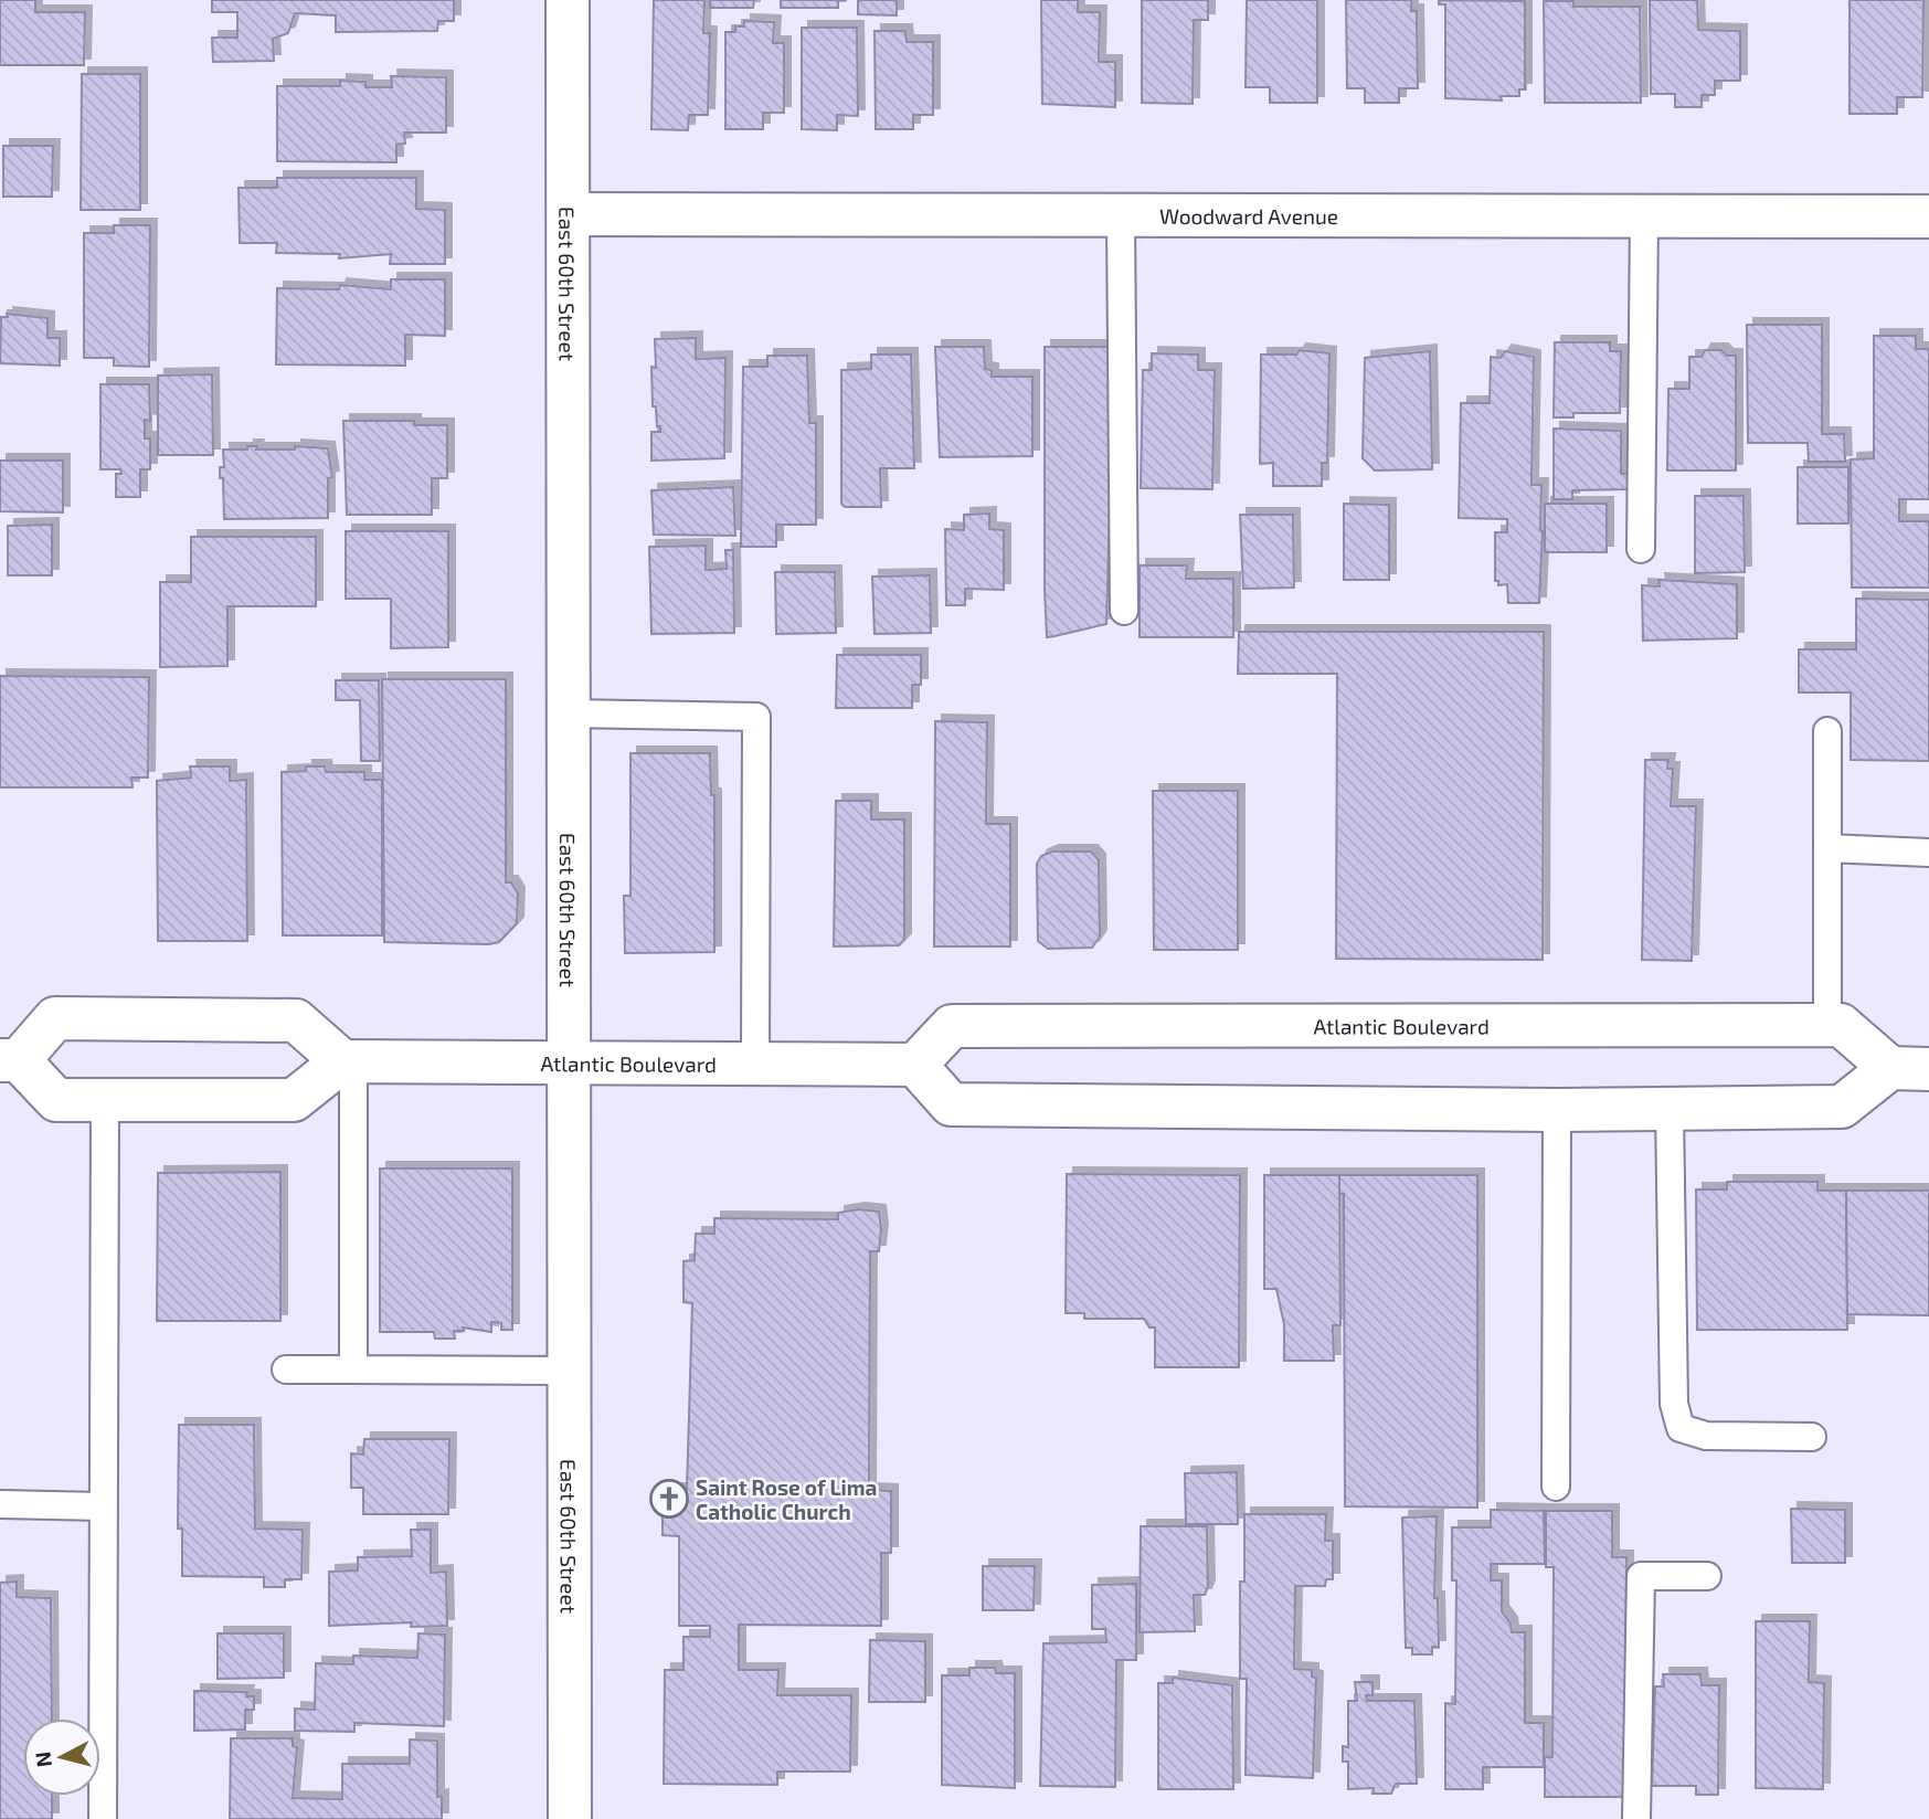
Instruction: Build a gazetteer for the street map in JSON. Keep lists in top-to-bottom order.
{
  "streets": {
    "main road": ["Woodward Avenue", "East 60th Street", "Atlantic Boulevard"]
  },
  "crossings": [
    ["Woodward Avenue", "East 60th Street"],
    ["East 60th Street", "Atlantic Boulevard"]
  ],
  "places": {
    "church": ["Saint Rose of Lima Catholic Church"]
  },
  "north": "left"
}
